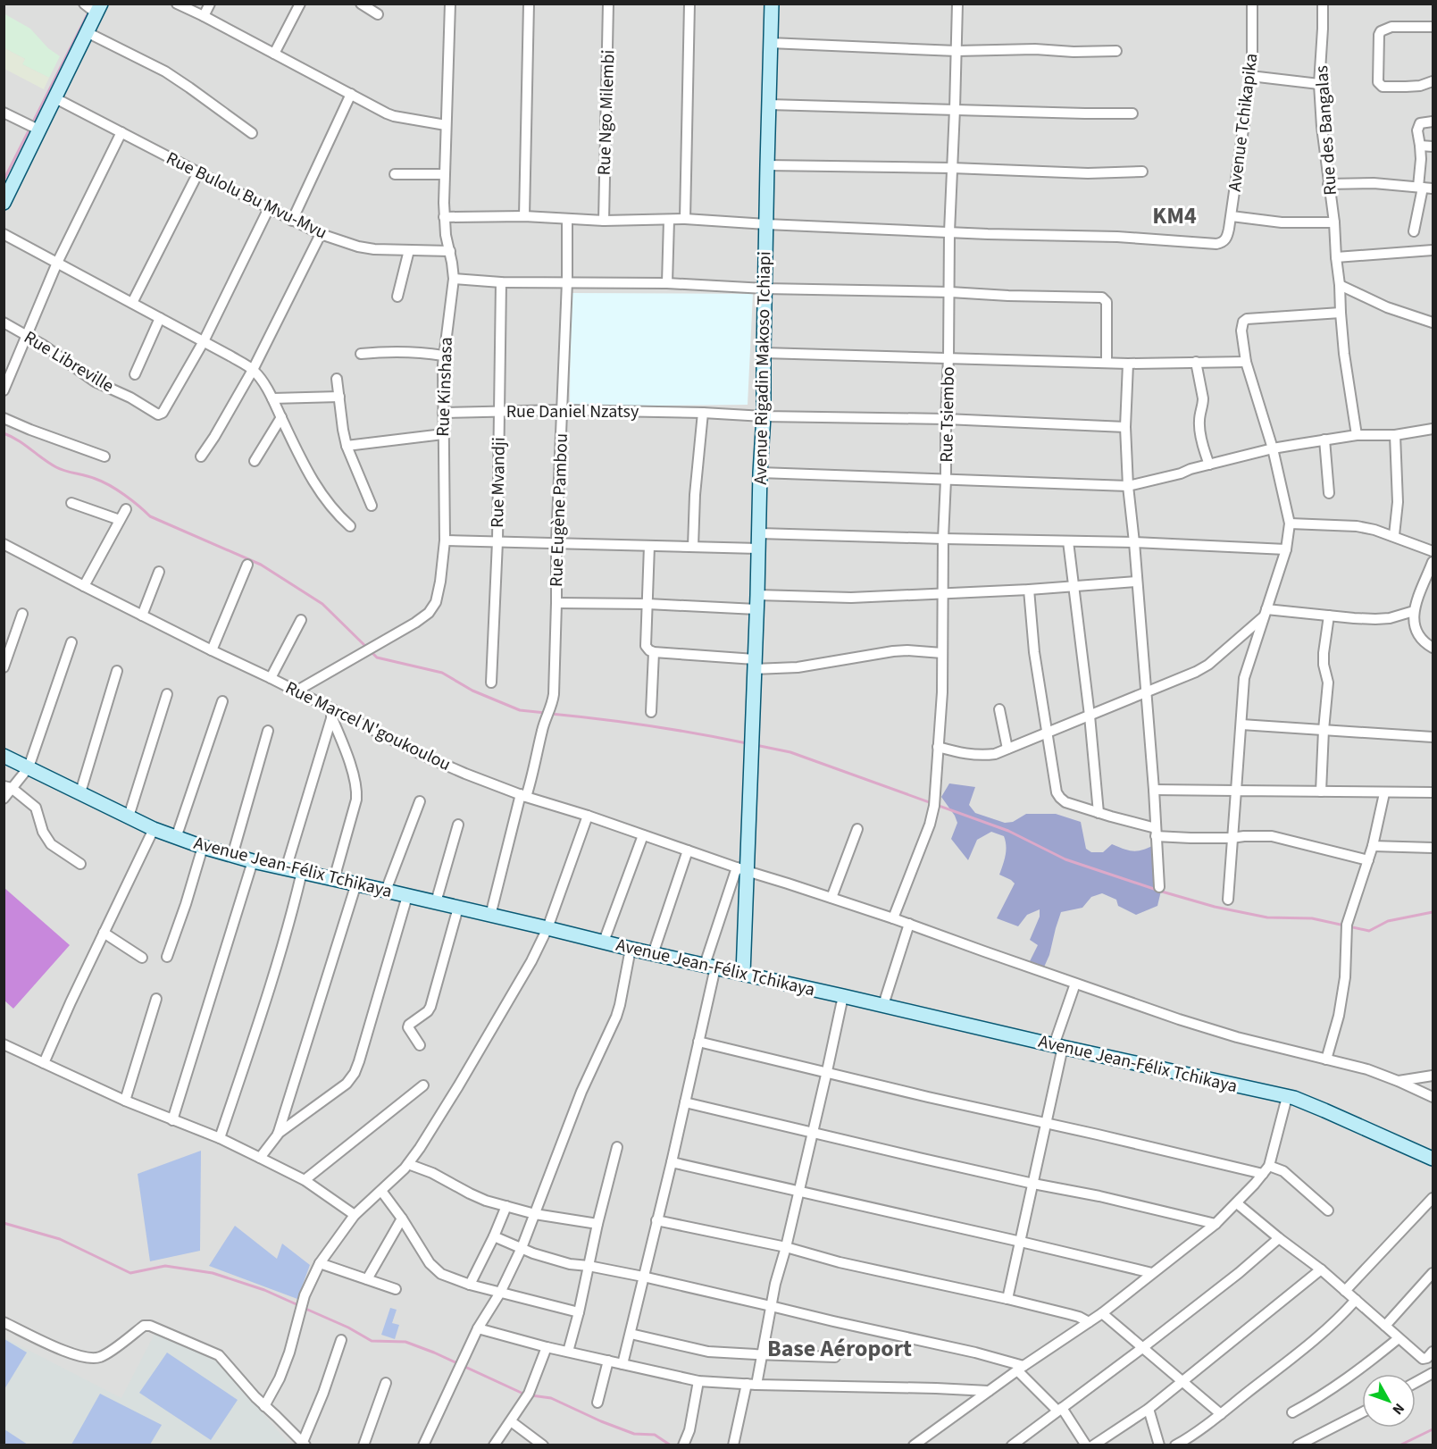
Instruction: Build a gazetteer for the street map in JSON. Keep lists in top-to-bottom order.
{
  "streets": {
    "street": [
      "Rue Ngo Milembi",
      "Avenue Tchikapika",
      "Rue des Bangalas",
      "Rue Bulolu Bu Mvu-Mvu",
      "Rue Libreville",
      "Avenue Rigadin Makoso Tchiapi",
      "Rue Kinshasa",
      "Rue Daniel Nzatsy",
      "Rue Tsiembo",
      "Rue Mvandji",
      "Rue Eugène Pambou",
      "Rue Marcel N'goukoulou",
      "Avenue Jean-Félix Tchikaya"
    ]
  },
  "crossings": [
    ["Avenue Tchikapika", "Rue Tsiembo"],
    ["Rue Bulolu Bu Mvu-Mvu", "Rue Kinshasa"],
    ["Avenue Rigadin Makoso Tchiapi", "Rue Daniel Nzatsy"],
    ["Avenue Rigadin Makoso Tchiapi", "Rue Marcel N'goukoulou"],
    ["Avenue Rigadin Makoso Tchiapi", "Avenue Jean-Félix Tchikaya"],
    ["Rue Kinshasa", "Rue Daniel Nzatsy"],
    ["Rue Kinshasa", "Rue Marcel N'goukoulou"],
    ["Rue Daniel Nzatsy", "Rue Tsiembo"],
    ["Rue Daniel Nzatsy", "Rue Mvandji"],
    ["Rue Daniel Nzatsy", "Rue Eugène Pambou"],
    ["Rue Tsiembo", "Rue Marcel N'goukoulou"],
    ["Rue Eugène Pambou", "Rue Marcel N'goukoulou"],
    ["Rue Eugène Pambou", "Avenue Jean-Félix Tchikaya"]
  ],
  "districts": ["KM4", "Base Aéroport"],
  "north": "bottom right"
}
